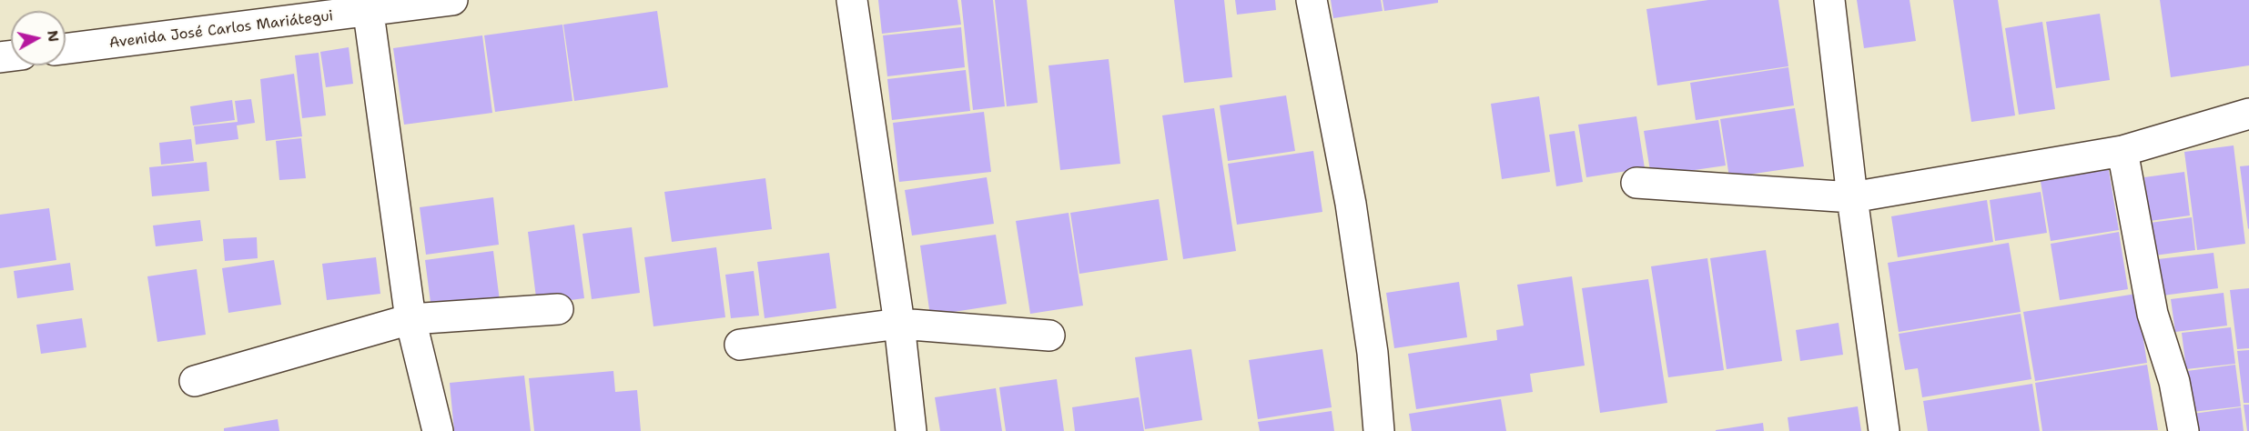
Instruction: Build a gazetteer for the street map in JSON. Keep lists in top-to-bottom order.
{
  "streets": {
    "street": ["Avenida José Carlos Mariátegui"]
  },
  "north": "right"
}
